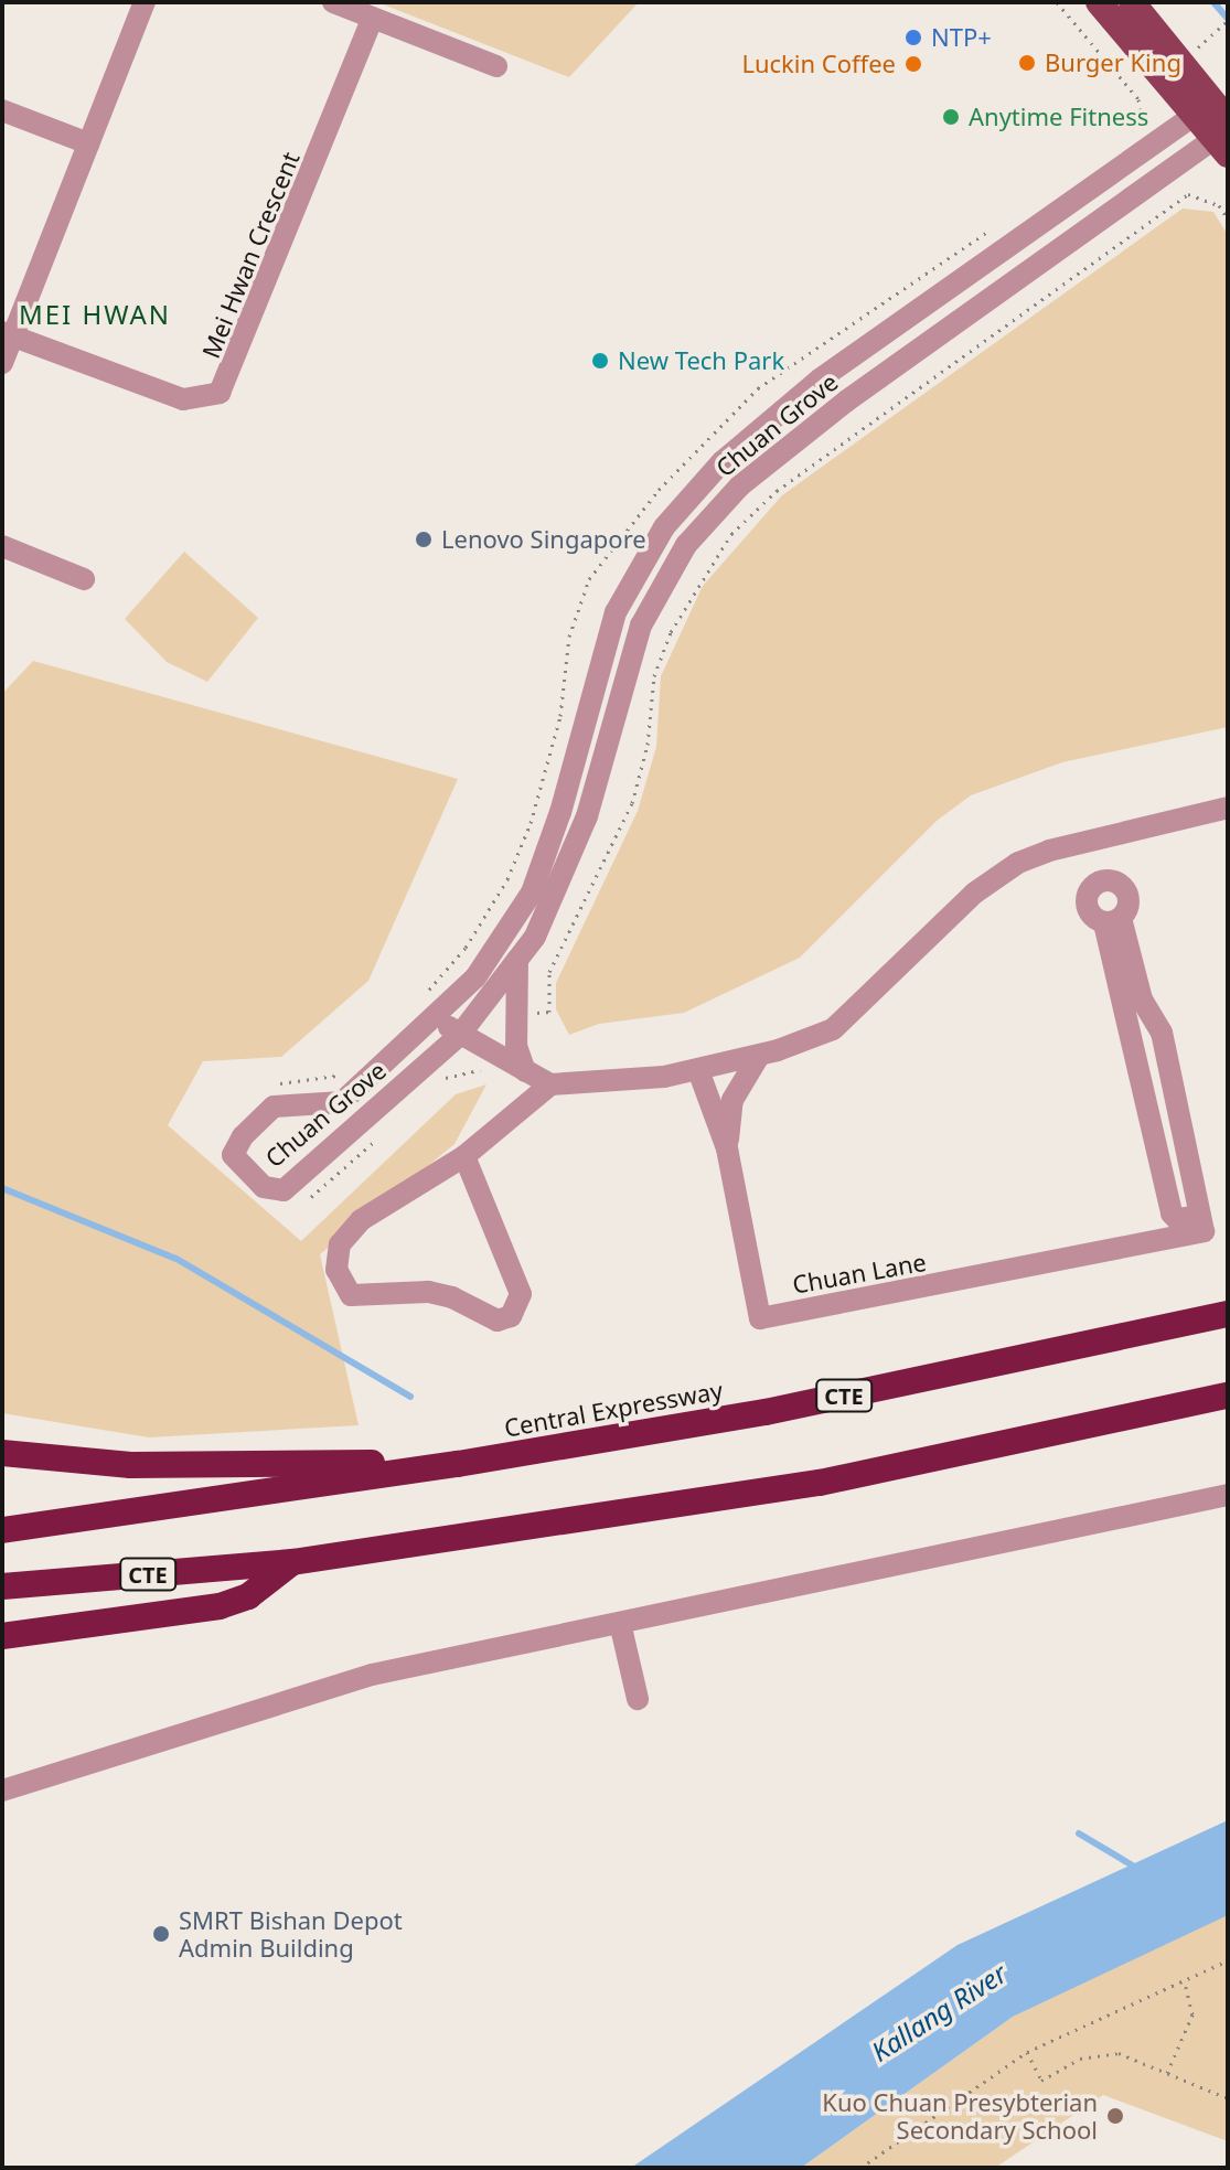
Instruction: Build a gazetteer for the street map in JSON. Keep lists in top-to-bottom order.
{
  "streets": {
    "highway": ["CTE", "Central Expressway"],
    "street": ["Mei Hwan Crescent", "Chuan Grove", "Chuan Lane"]
  },
  "districts": ["MEI HWAN"],
  "water": ["Kallang River"],
  "places": [
    "NTP+",
    "Burger King",
    "Luckin Coffee",
    "Anytime Fitness",
    "New Tech Park",
    "Lenovo Singapore",
    "SMRT Bishan Depot Admin Building",
    "Kuo Chuan Presybterian Secondary School"
  ]
}
